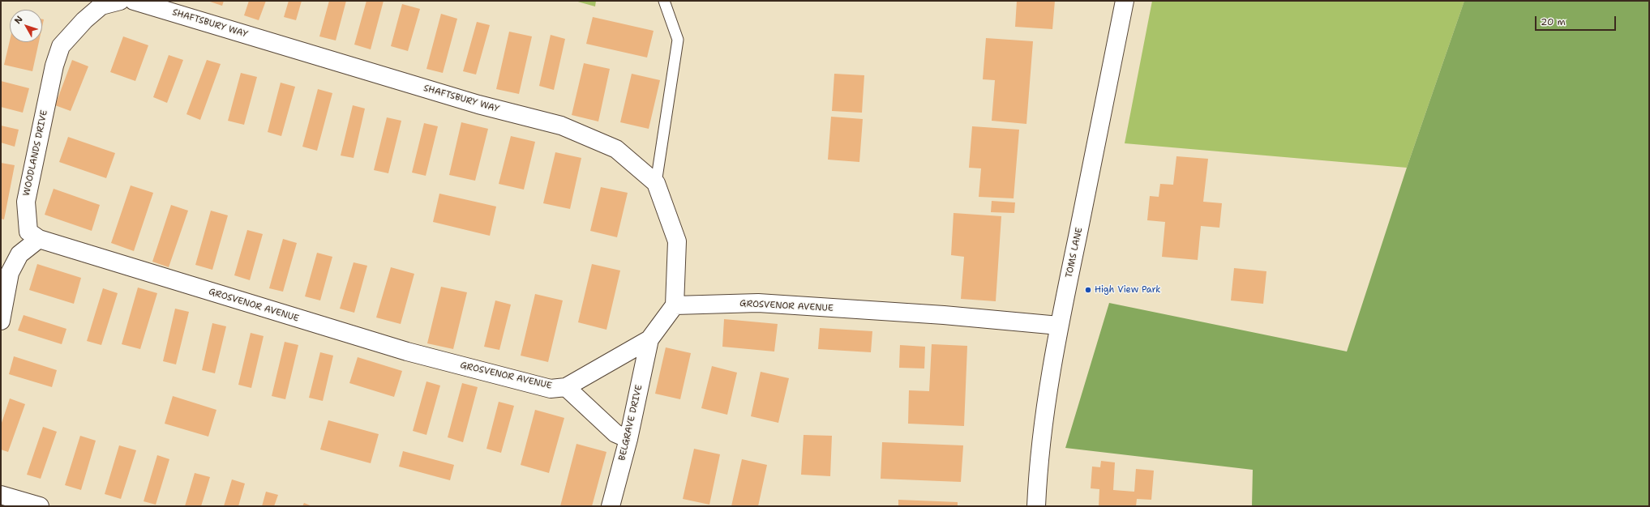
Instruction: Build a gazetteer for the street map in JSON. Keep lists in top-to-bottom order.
{
  "streets": {
    "street": [
      "SHAFTSBURY WAY",
      "WOODLANDS DRIVE",
      "TOMS LANE",
      "GROSVENOR AVENUE",
      "BELGRAVE DRIVE"
    ]
  },
  "crossings": [
    ["SHAFTSBURY WAY", "GROSVENOR AVENUE"],
    ["WOODLANDS DRIVE", "GROSVENOR AVENUE"],
    ["TOMS LANE", "GROSVENOR AVENUE"],
    ["GROSVENOR AVENUE", "BELGRAVE DRIVE"]
  ],
  "places": ["High View Park"],
  "scale_bar": "20 m",
  "north": "top left"
}
